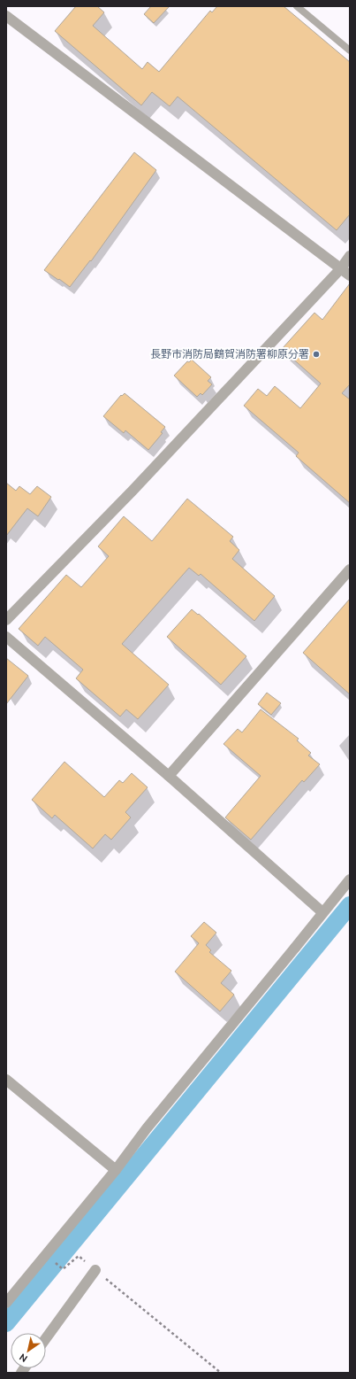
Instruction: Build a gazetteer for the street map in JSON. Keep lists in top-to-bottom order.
{
  "places": ["長野市消防局鶴賀消防署柳原分署"],
  "north": "bottom left"
}
